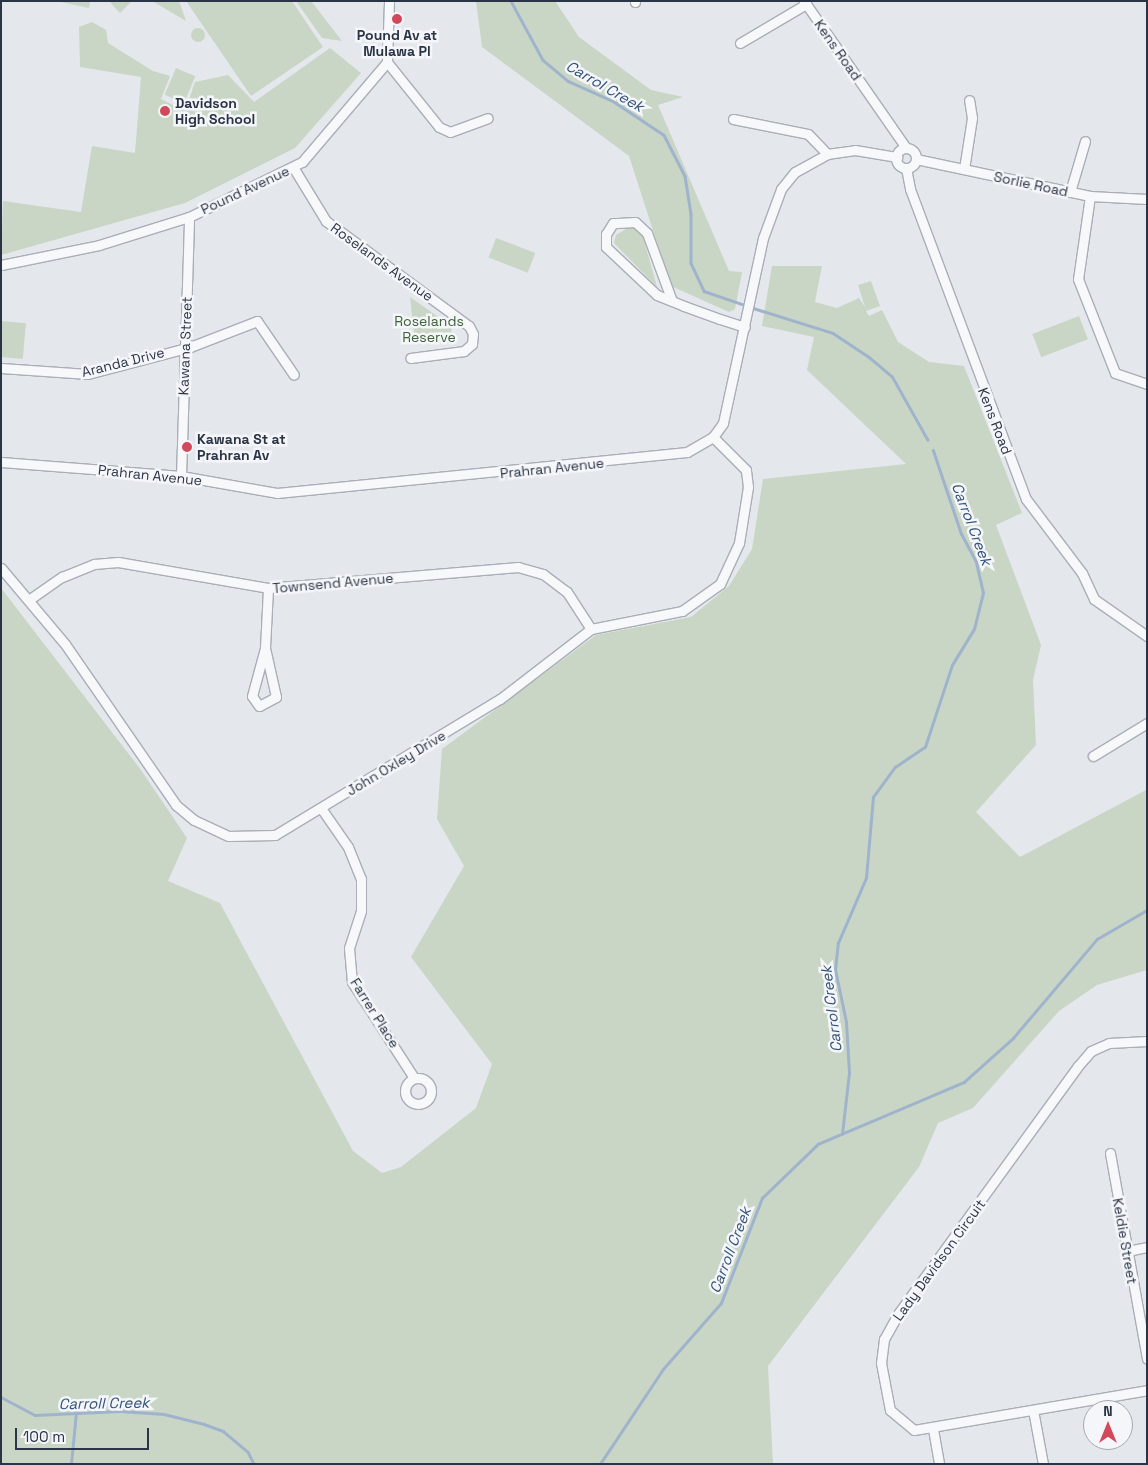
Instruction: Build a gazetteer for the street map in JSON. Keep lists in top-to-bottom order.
{
  "streets": {
    "street": [
      "Kens Road",
      "Sorlie Road",
      "Pound Avenue",
      "Roselands Avenue",
      "Kawana Street",
      "Aranda Drive",
      "Prahran Avenue",
      "Townsend Avenue",
      "John Oxley Drive",
      "Farrer Place",
      "Keldie Street",
      "Lady Davidson Circuit"
    ]
  },
  "crossings": [
    ["Kens Road", "Sorlie Road"],
    ["Pound Avenue", "Roselands Avenue"],
    ["Pound Avenue", "Kawana Street"],
    ["Kawana Street", "Aranda Drive"],
    ["Kawana Street", "Prahran Avenue"],
    ["Prahran Avenue", "John Oxley Drive"],
    ["Townsend Avenue", "John Oxley Drive"],
    ["John Oxley Drive", "Farrer Place"]
  ],
  "water": ["Carrol Creek", "Carroll Creek"],
  "parks": ["Roselands Reserve"],
  "places": ["Pound Av at Mulawa Pl", "Davidson High School", "Kawana St at Prahran Av"],
  "scale_bar": "100 m",
  "north": "top"
}
